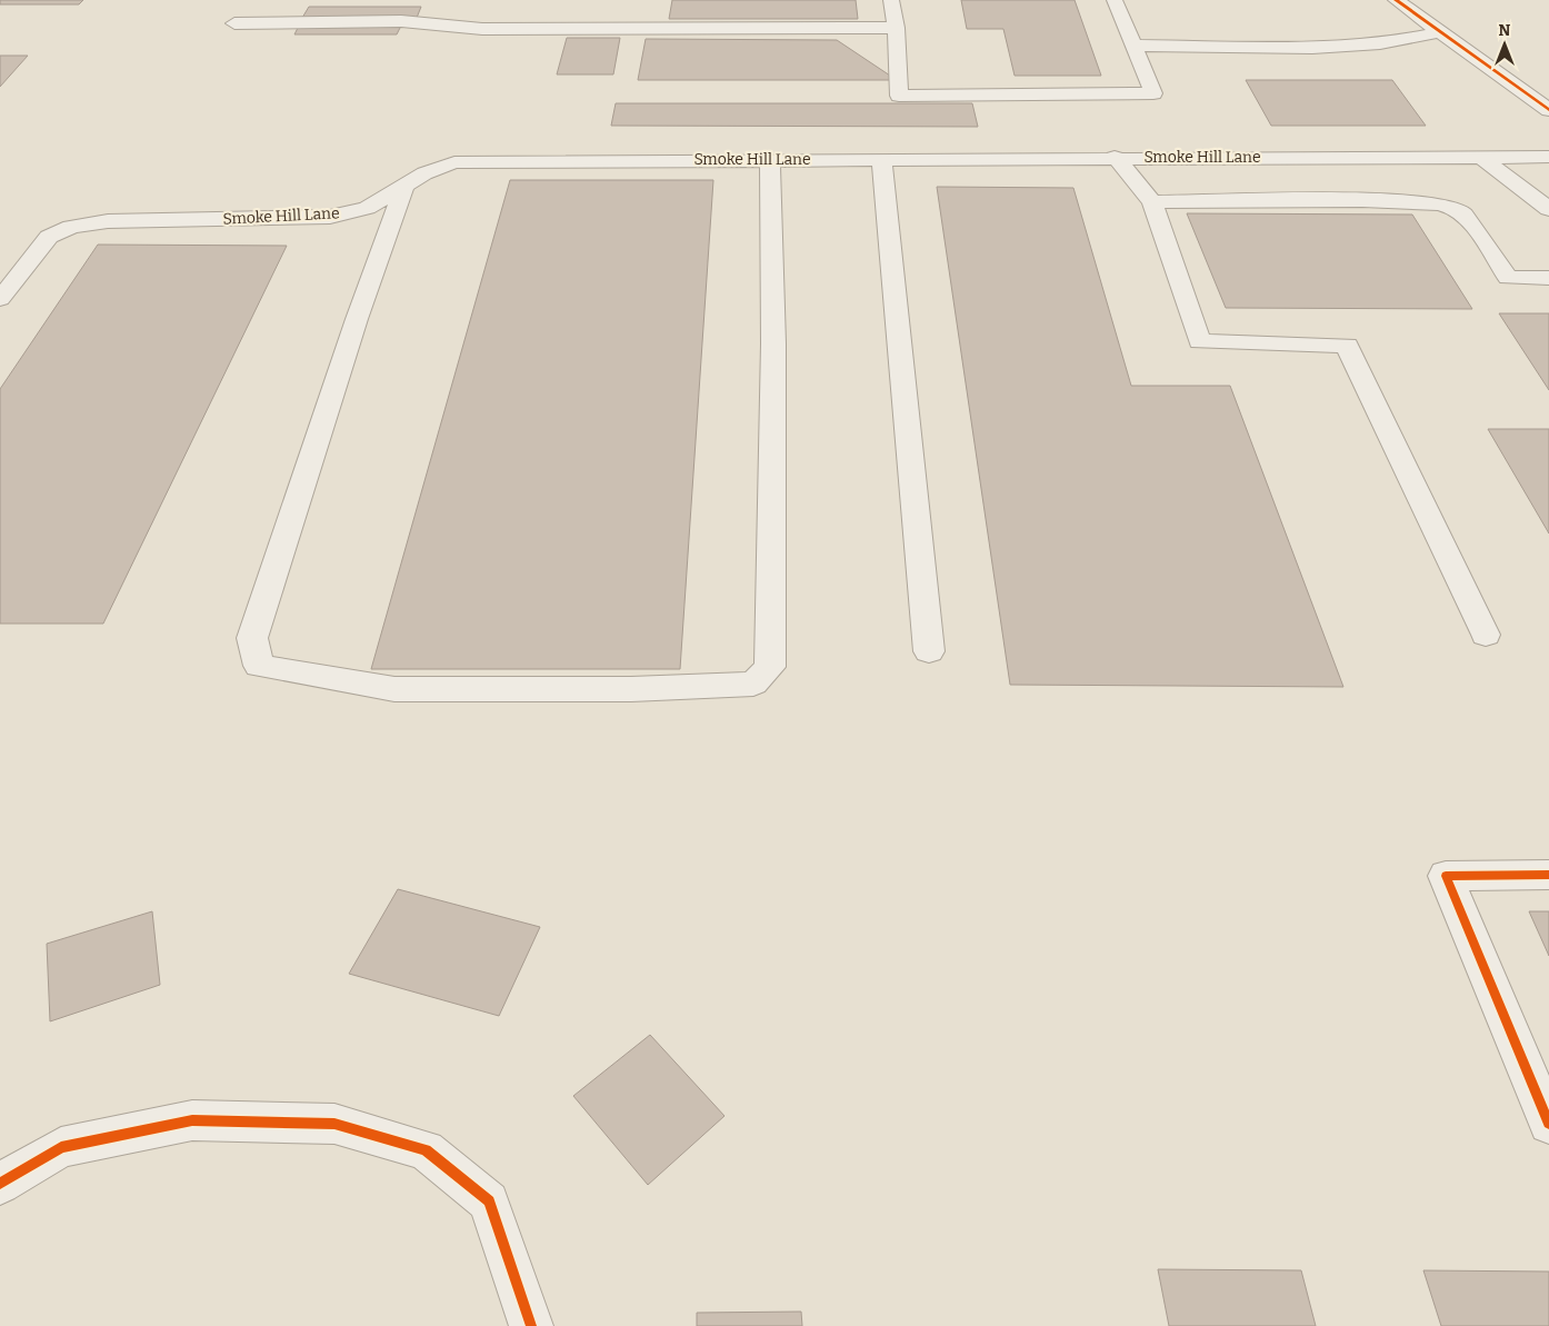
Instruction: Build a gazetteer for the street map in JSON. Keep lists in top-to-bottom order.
{
  "streets": {
    "street": ["Smoke Hill Lane"]
  },
  "north": "top"
}
